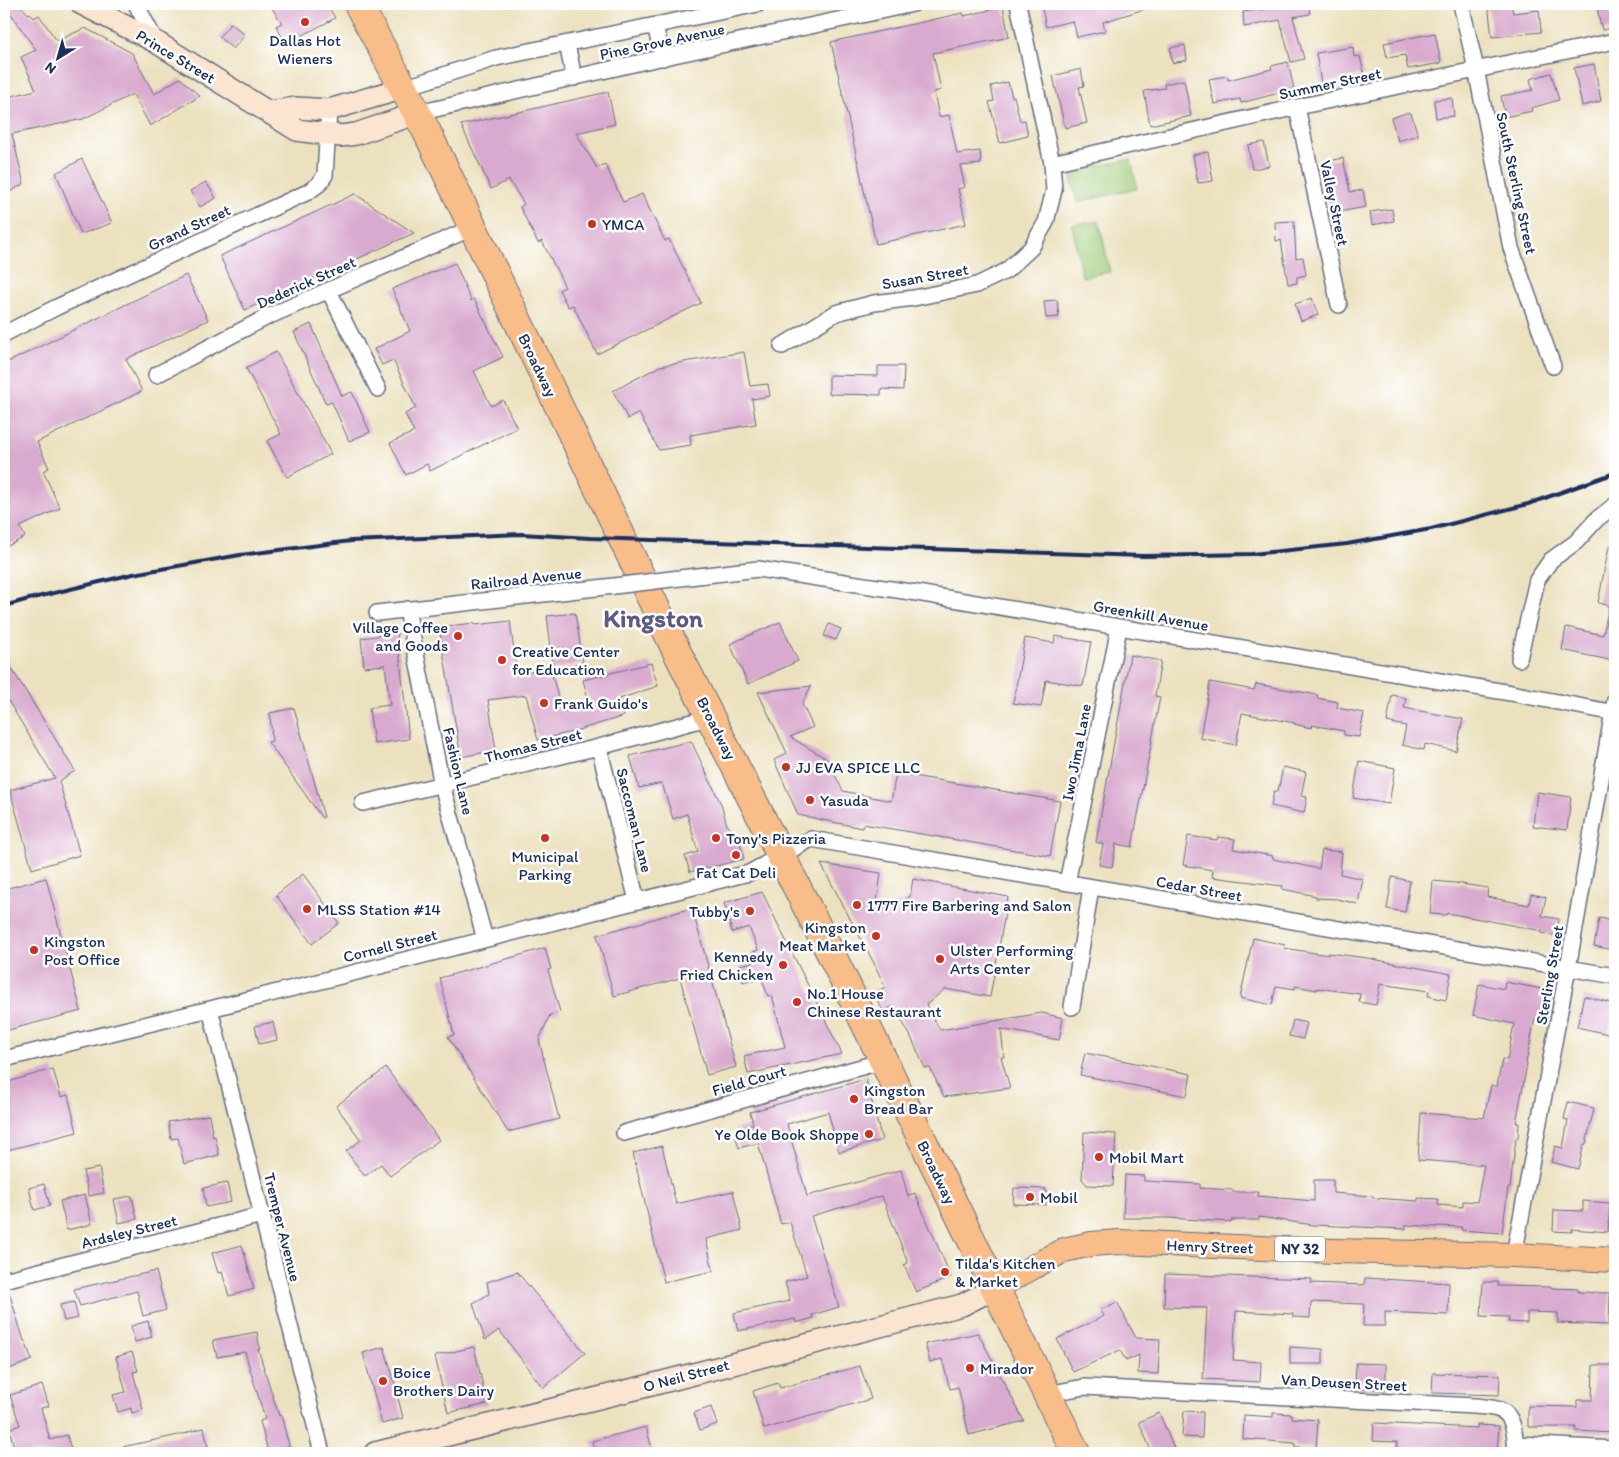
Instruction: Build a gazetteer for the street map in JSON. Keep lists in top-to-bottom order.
{
  "streets": {
    "highway": ["Broadway"],
    "main road": ["Henry Street", "NY 32"],
    "street": [
      "Pine Grove Avenue",
      "Prince Street",
      "Summer Street",
      "South Sterling Street",
      "Valley Street",
      "Grand Street",
      "Susan Street",
      "Dederick Street",
      "Railroad Avenue",
      "Greenkill Avenue",
      "Thomas Street",
      "Iwo Jima Lane",
      "Fashion Lane",
      "Saccoman Lane",
      "Cedar Street",
      "Cornell Street",
      "Sterling Street",
      "Field Court",
      "Tremper Avenue",
      "Ardsley Street",
      "O Neil Street",
      "Van Deusen Street"
    ]
  },
  "crossings": [
    ["Pine Grove Avenue", "Prince Street"],
    ["Pine Grove Avenue", "Broadway"],
    ["Prince Street", "Grand Street"],
    ["Prince Street", "Broadway"],
    ["Summer Street", "South Sterling Street"],
    ["Summer Street", "Valley Street"],
    ["Summer Street", "Susan Street"],
    ["Dederick Street", "Broadway"],
    ["Broadway", "Thomas Street"],
    ["Broadway", "Cedar Street"],
    ["Broadway", "Cornell Street"],
    ["Broadway", "Field Court"],
    ["Broadway", "Henry Street"],
    ["Broadway", "O Neil Street"],
    ["Broadway", "Van Deusen Street"],
    ["Railroad Avenue", "Greenkill Avenue"],
    ["Railroad Avenue", "Fashion Lane"],
    ["Greenkill Avenue", "Iwo Jima Lane"],
    ["Greenkill Avenue", "Sterling Street"],
    ["Thomas Street", "Fashion Lane"],
    ["Thomas Street", "Saccoman Lane"],
    ["Iwo Jima Lane", "Cedar Street"],
    ["Fashion Lane", "Cornell Street"],
    ["Saccoman Lane", "Cornell Street"],
    ["Cedar Street", "Cornell Street"],
    ["Cedar Street", "Sterling Street"],
    ["Cornell Street", "Tremper Avenue"],
    ["Sterling Street", "Henry Street"],
    ["Tremper Avenue", "Ardsley Street"],
    ["Henry Street", "O Neil Street"]
  ],
  "districts": ["Kingston"],
  "places": [
    "Dallas Hot Wieners",
    "YMCA",
    "Village Coffee and Goods",
    "Creative Center for Education",
    "Frank Guido's",
    "JJ EVA SPICE LLC",
    "Yasuda",
    "Municipal Parking",
    "Tony's Pizzeria",
    "Fat Cat Deli",
    "1777 Fire Barbering and Salon",
    "MLSS Station #14",
    "Tubby's",
    "Kingston Meat Market",
    "Kingston Post Office",
    "Ulster Performing Arts Center",
    "Kennedy Fried Chicken",
    "No.1 House Chinese Restaurant",
    "Kingston Bread Bar",
    "Ye Olde Book Shoppe",
    "Mobil Mart",
    "Mobil",
    "Tilda's Kitchen & Market",
    "Mirador",
    "Boice Brothers Dairy"
  ],
  "north": "bottom left"
}
